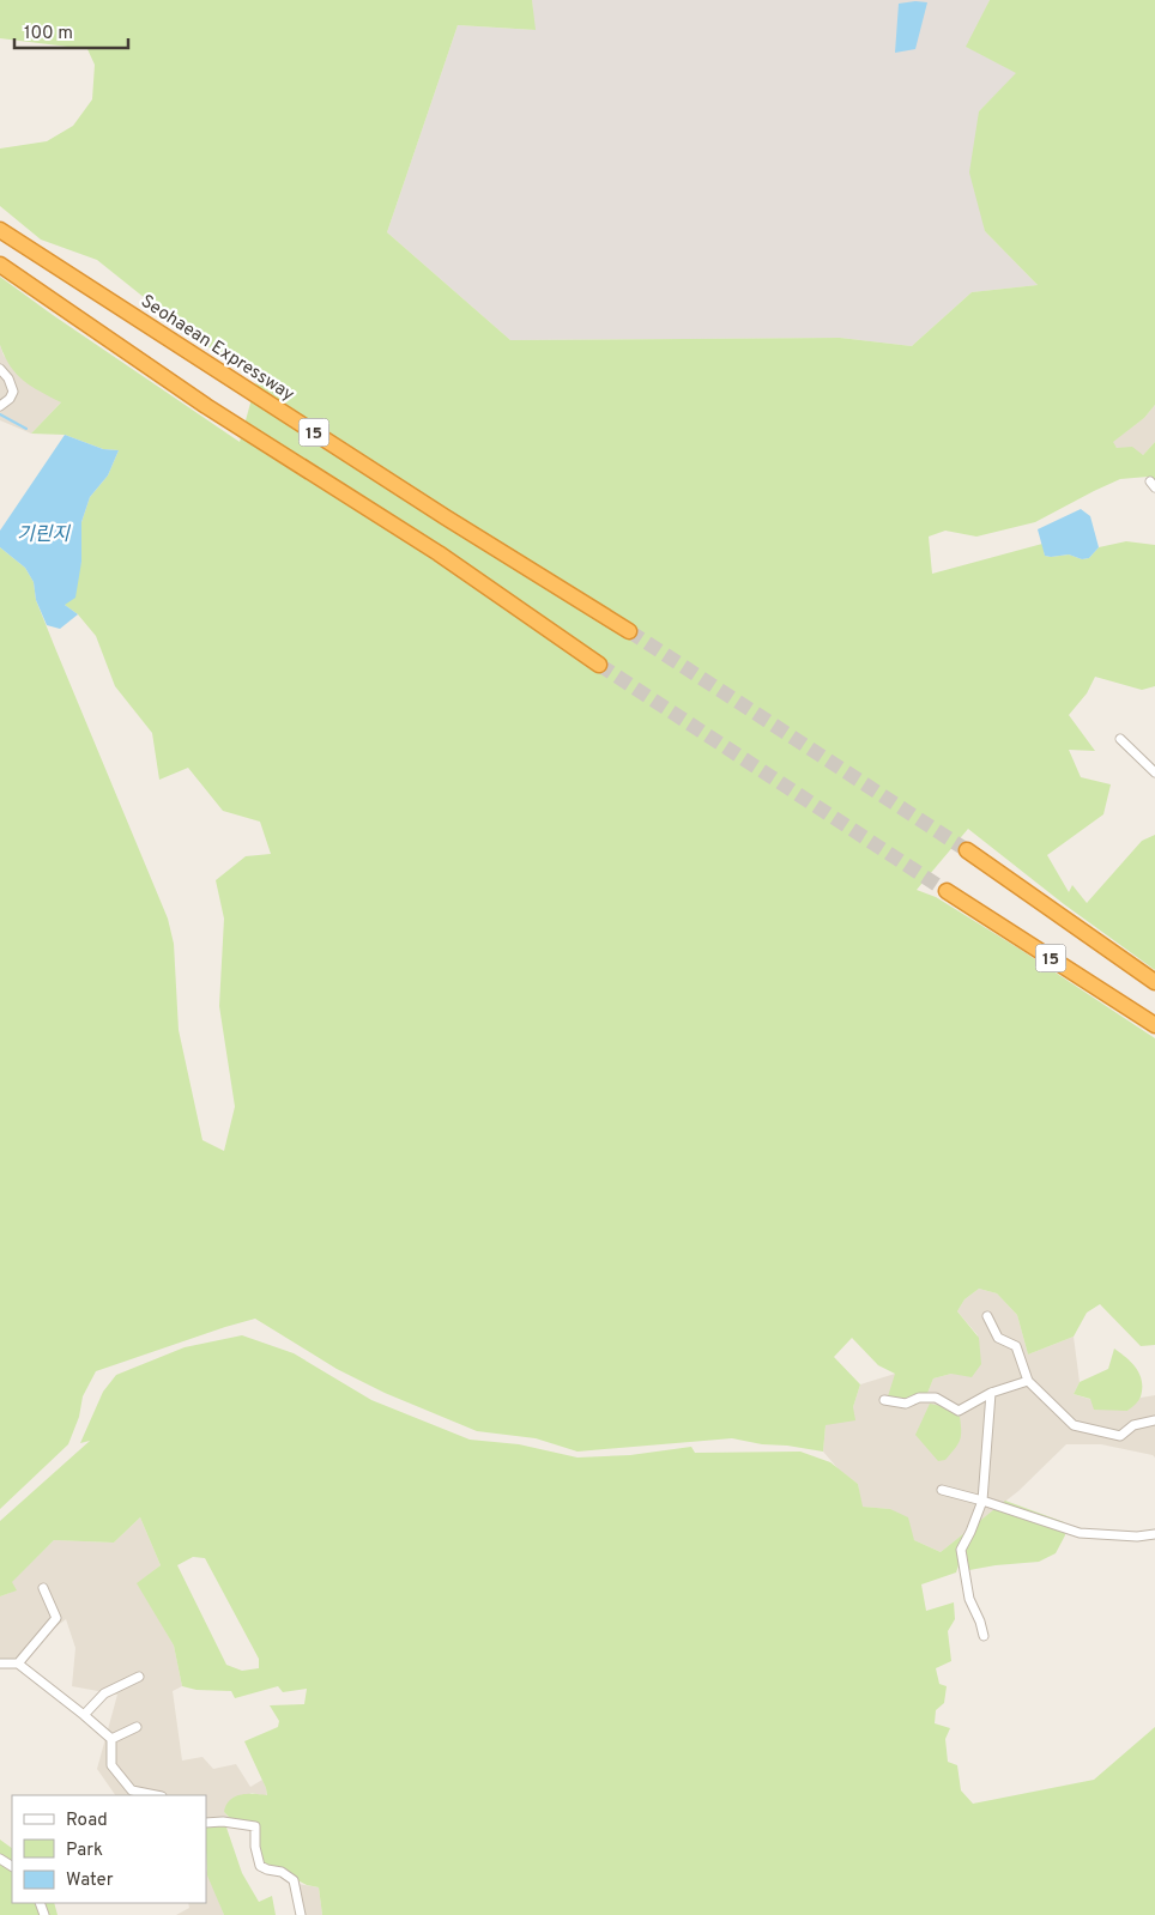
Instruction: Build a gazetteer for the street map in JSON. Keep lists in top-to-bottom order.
{
  "streets": {
    "highway": ["Seohaean Expressway", "15"]
  },
  "water": ["기린지"],
  "legend": ["Road", "Park", "Water"],
  "scale_bar": "100 m"
}
